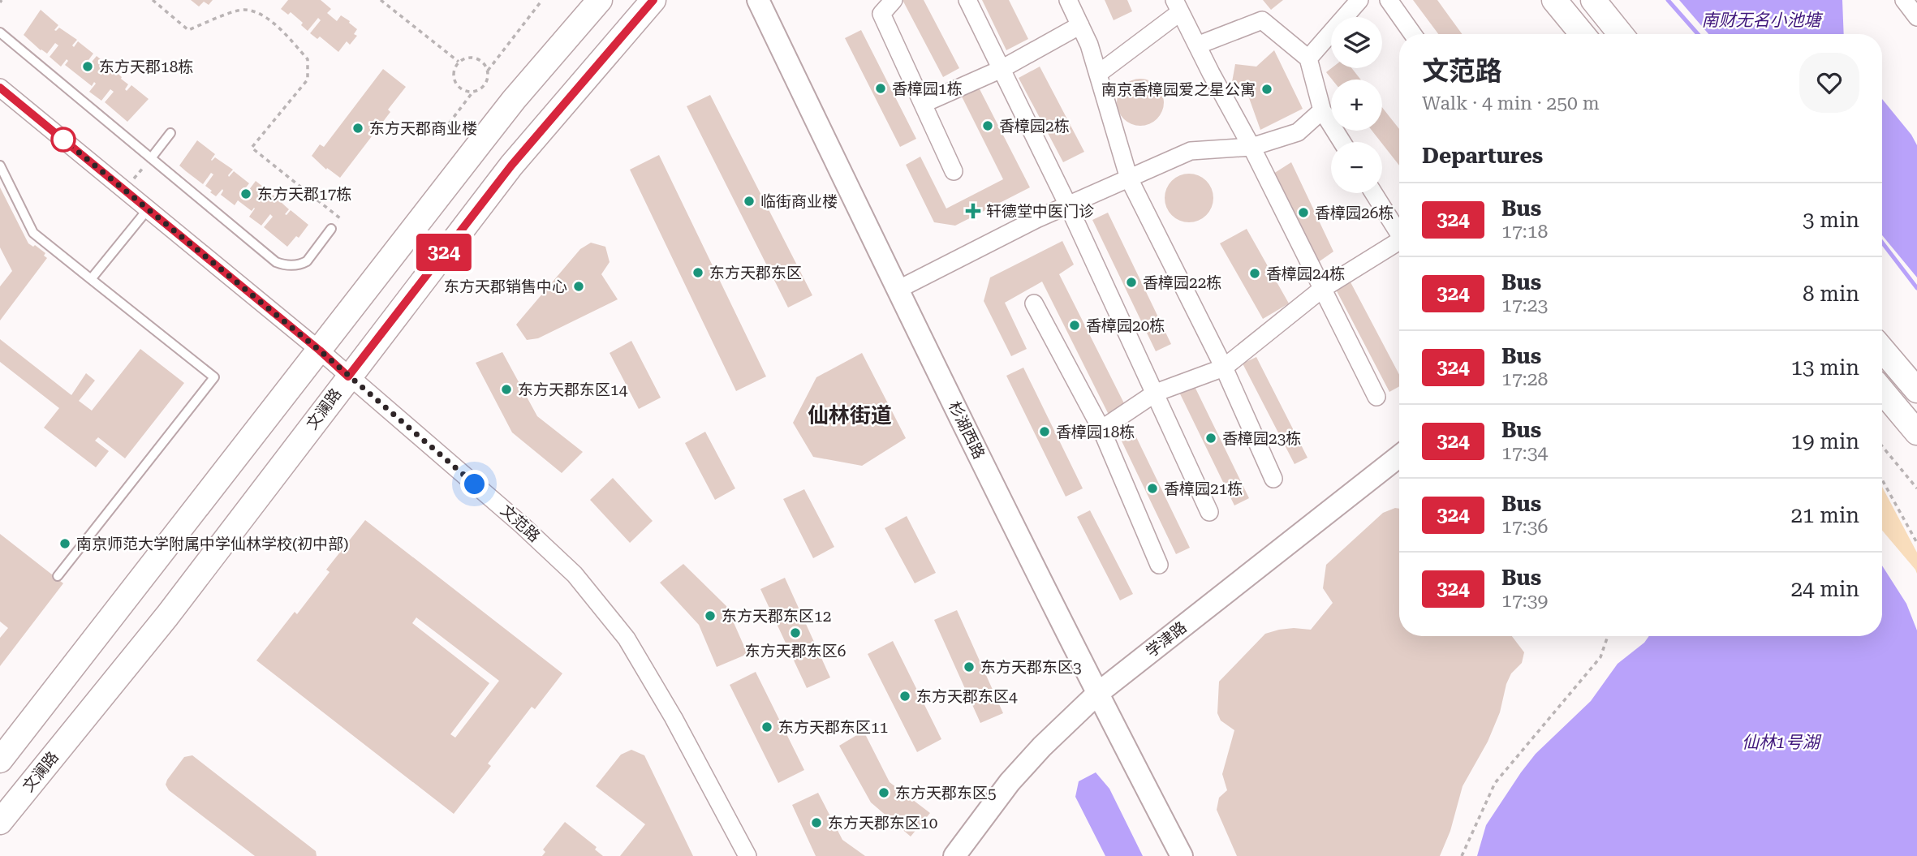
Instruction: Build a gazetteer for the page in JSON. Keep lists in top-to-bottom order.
{
  "streets": {
    "main road": ["文澜路"],
    "street": ["杉湖西路", "文范路", "学津路"]
  },
  "crossings": [
    ["文澜路", "文范路"],
    ["杉湖西路", "学津路"]
  ],
  "districts": ["仙林街道"],
  "water": ["南财无名小池塘", "仙林1号湖"],
  "places": {
    "other": [
      "东方天郡18栋",
      "香樟园1栋",
      "南京香樟园爱之星公寓",
      "香樟园2栋",
      "东方天郡商业楼",
      "东方天郡17栋",
      "临街商业楼",
      "香樟园26栋",
      "东方天郡东区",
      "香樟园24栋",
      "香樟园22栋",
      "东方天郡销售中心",
      "香樟园20栋",
      "东方天郡东区14",
      "香樟园18栋",
      "香樟园23栋",
      "香樟园21栋",
      "南京师范大学附属中学仙林学校(初中部)",
      "东方天郡东区12",
      "东方天郡东区6",
      "东方天郡东区3",
      "东方天郡东区4",
      "东方天郡东区11",
      "东方天郡东区5",
      "东方天郡东区10"
    ],
    "health": ["轩德堂中医门诊"]
  },
  "lines": ["bus line 324"],
  "page": {
    "on_map": "324",
    "map_buttons": ["+", "−"],
    "heading": [
      ["文范路", "Walk · 4 min · 250 m"],
      "Departures"
    ],
    "list": [
      {
        "mark": "324",
        "name": "Bus",
        "note": "17:18",
        "value": "3 min"
      },
      {
        "mark": "324",
        "name": "Bus",
        "note": "17:23",
        "value": "8 min"
      },
      {
        "mark": "324",
        "name": "Bus",
        "note": "17:28",
        "value": "13 min"
      },
      {
        "mark": "324",
        "name": "Bus",
        "note": "17:34",
        "value": "19 min"
      },
      {
        "mark": "324",
        "name": "Bus",
        "note": "17:36",
        "value": "21 min"
      },
      {
        "mark": "324",
        "name": "Bus",
        "note": "17:39",
        "value": "24 min"
      }
    ]
  }
}
